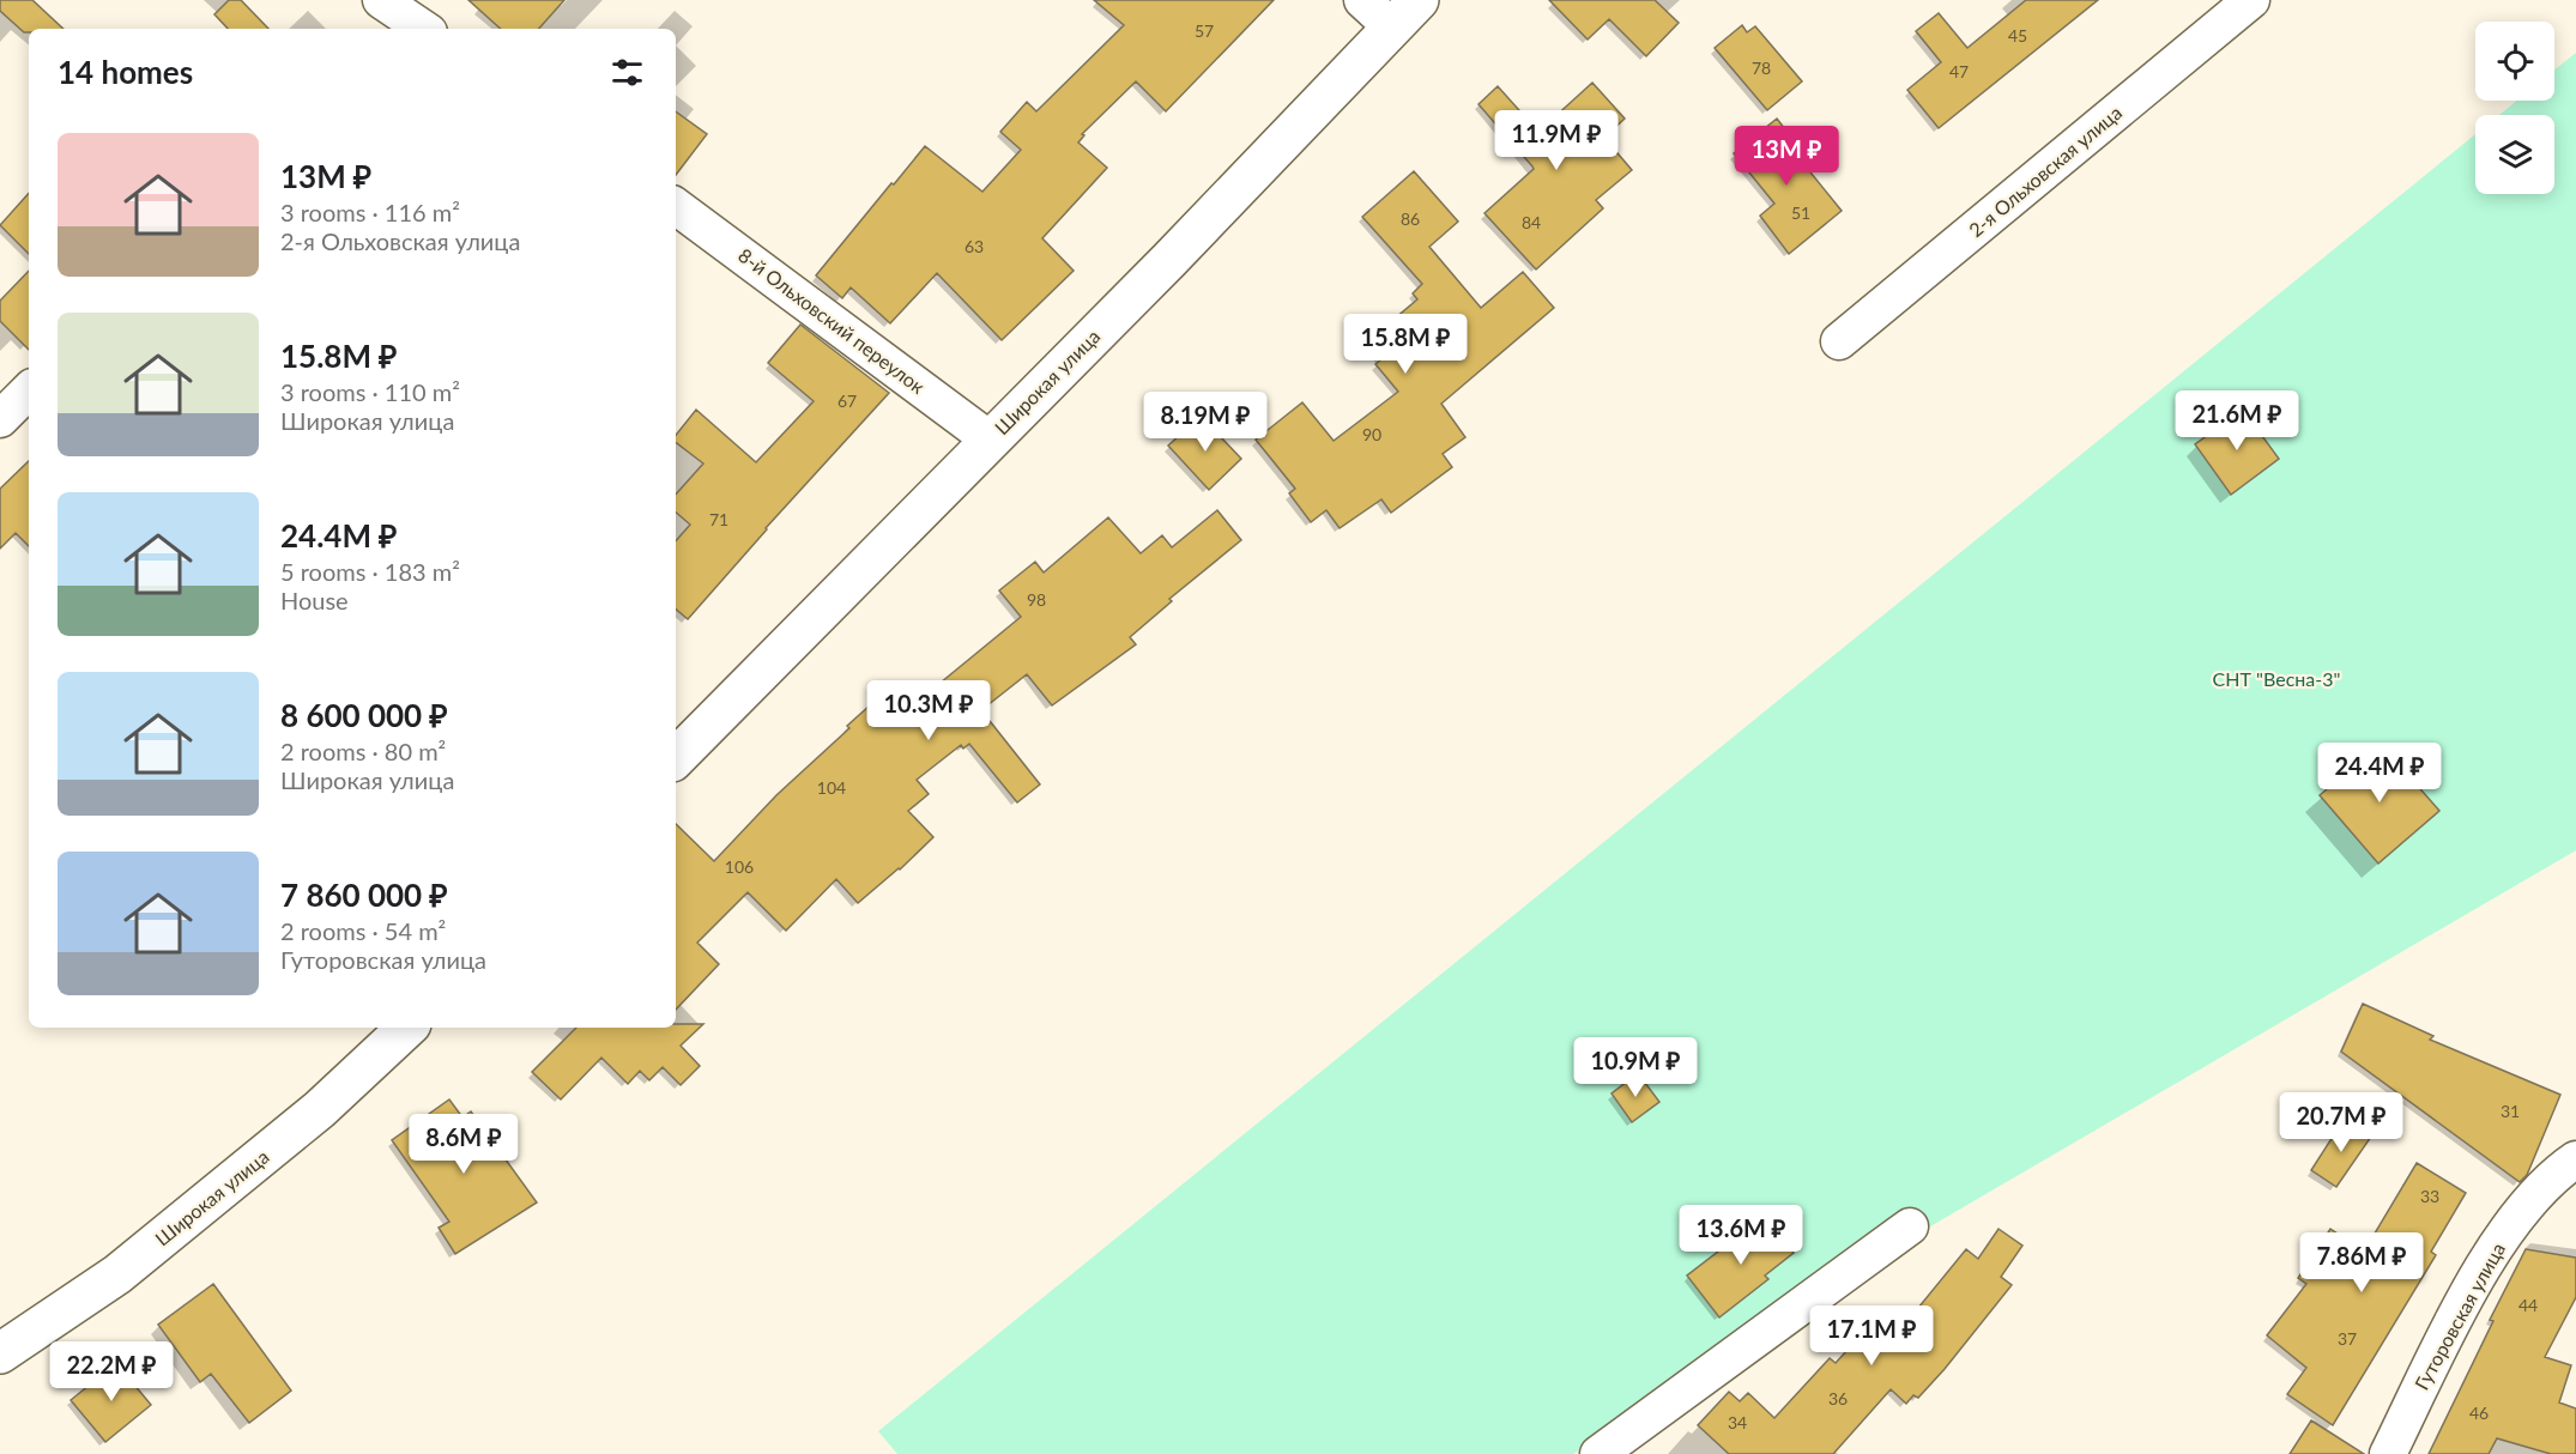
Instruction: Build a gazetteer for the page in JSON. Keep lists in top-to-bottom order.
{
  "streets": {
    "street": [
      "2-я Ольховская улица",
      "8-й Ольховский переулок",
      "Широкая улица",
      "Гуторовская улица"
    ]
  },
  "crossings": [
    ["8-й Ольховский переулок", "Широкая улица"]
  ],
  "parks": ["СНТ \"Весна-3\""],
  "house_numbers": [
    "57",
    "45",
    "78",
    "47",
    "51",
    "86",
    "84",
    "63",
    "67",
    "90",
    "71",
    "98",
    "104",
    "106",
    "31",
    "33",
    "44",
    "37",
    "36",
    "46",
    "34"
  ],
  "page": {
    "heading": "14 homes",
    "price": [
      "11.9M ₽",
      "13M ₽",
      "15.8M ₽",
      "21.6M ₽",
      "8.19M ₽",
      "10.3M ₽",
      "24.4M ₽",
      "10.9M ₽",
      "20.7M ₽",
      "8.6M ₽",
      "13.6M ₽",
      "7.86M ₽",
      "17.1M ₽",
      "22.2M ₽"
    ],
    "list": [
      {
        "name": "13M ₽",
        "note": "3 rooms · 116 m² · 2-я Ольховская улица"
      },
      {
        "name": "15.8M ₽",
        "note": "3 rooms · 110 m² · Широкая улица"
      },
      {
        "name": "24.4M ₽",
        "note": "5 rooms · 183 m² · House"
      },
      {
        "name": "8 600 000 ₽",
        "note": "2 rooms · 80 m² · Широкая улица"
      },
      {
        "name": "7 860 000 ₽",
        "note": "2 rooms · 54 m² · Гуторовская улица"
      }
    ]
  }
}
